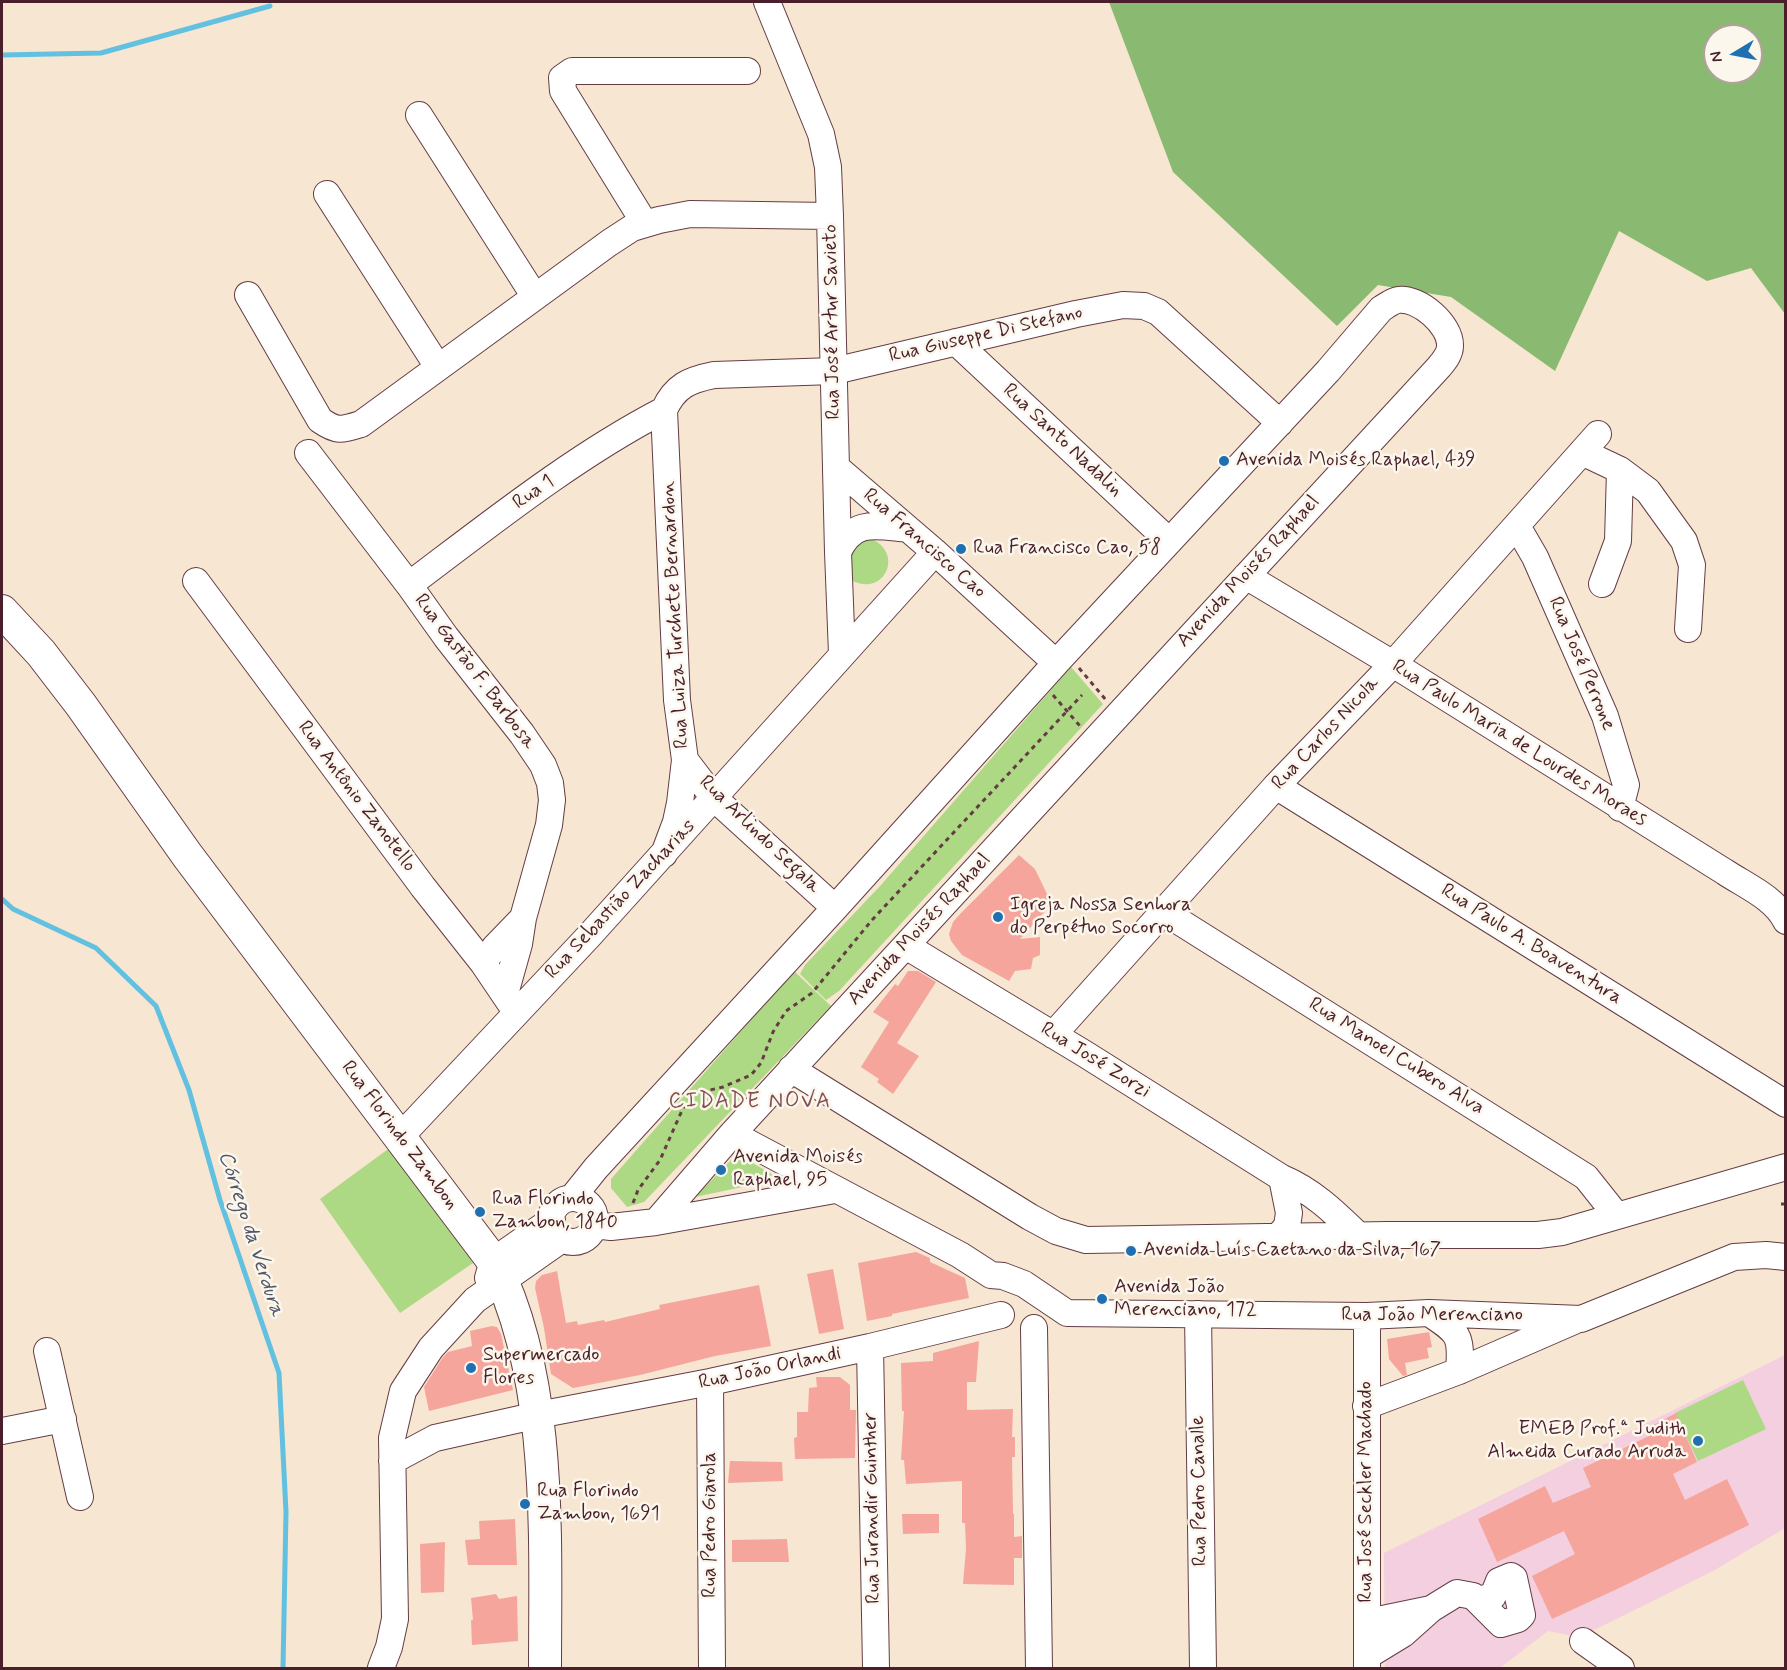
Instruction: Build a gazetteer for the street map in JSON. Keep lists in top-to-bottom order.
{
  "streets": {
    "main road": ["Rua Florindo Zambon"],
    "street": [
      "Rua José Artur Savieto",
      "Rua Giuseppe Di Stefano",
      "Rua Santo Nadalin",
      "Rua 1",
      "Rua Francisco Cao",
      "Avenida Moisés Raphael",
      "Rua Luiza Turchete Bernardon",
      "Rua José Perrone",
      "Rua Gastão F. Barbosa",
      "Rua Carlos Nicola",
      "Rua Paulo Maria de Lourdes Moraes",
      "Rua Antônio Zanotello",
      "Rua Arlindo Segala",
      "Rua Sebastião Zacharias",
      "Rua Paulo A. Boaventura",
      "Rua Manoel Cubero Alva",
      "Rua José Zorzi",
      "Rua João Merenciano",
      "Rua João Orlandi",
      "Rua Pedro Canalle",
      "Rua José Seckler Machado",
      "Rua Jurandir Guinther",
      "Rua Pedro Giarola"
    ]
  },
  "crossings": [
    ["Rua José Artur Savieto", "Rua Giuseppe Di Stefano"],
    ["Rua José Artur Savieto", "Rua Francisco Cao"],
    ["Rua José Artur Savieto", "Rua Sebastião Zacharias"],
    ["Rua Giuseppe Di Stefano", "Rua Santo Nadalin"],
    ["Rua Giuseppe Di Stefano", "Rua 1"],
    ["Rua Giuseppe Di Stefano", "Avenida Moisés Raphael"],
    ["Rua Giuseppe Di Stefano", "Rua Luiza Turchete Bernardon"],
    ["Rua Santo Nadalin", "Avenida Moisés Raphael"],
    ["Rua 1", "Rua Luiza Turchete Bernardon"],
    ["Rua 1", "Rua Gastão F. Barbosa"],
    ["Rua Francisco Cao", "Avenida Moisés Raphael"],
    ["Rua Francisco Cao", "Rua Sebastião Zacharias"],
    ["Avenida Moisés Raphael", "Rua Paulo Maria de Lourdes Moraes"],
    ["Avenida Moisés Raphael", "Rua Arlindo Segala"],
    ["Avenida Moisés Raphael", "Rua José Zorzi"],
    ["Rua Luiza Turchete Bernardon", "Rua Arlindo Segala"],
    ["Rua Luiza Turchete Bernardon", "Rua Sebastião Zacharias"],
    ["Rua José Perrone", "Rua Carlos Nicola"],
    ["Rua José Perrone", "Rua Paulo Maria de Lourdes Moraes"],
    ["Rua Gastão F. Barbosa", "Rua Antônio Zanotello"],
    ["Rua Gastão F. Barbosa", "Rua Sebastião Zacharias"],
    ["Rua Carlos Nicola", "Rua Paulo Maria de Lourdes Moraes"],
    ["Rua Carlos Nicola", "Rua Paulo A. Boaventura"],
    ["Rua Carlos Nicola", "Rua Manoel Cubero Alva"],
    ["Rua Carlos Nicola", "Rua José Zorzi"],
    ["Rua Antônio Zanotello", "Rua Sebastião Zacharias"],
    ["Rua Arlindo Segala", "Rua Sebastião Zacharias"],
    ["Rua Sebastião Zacharias", "Rua Florindo Zambon"],
    ["Rua Florindo Zambon", "Rua João Orlandi"],
    ["Rua João Merenciano", "Rua Pedro Canalle"],
    ["Rua João Merenciano", "Rua José Seckler Machado"],
    ["Rua João Orlandi", "Rua Jurandir Guinther"],
    ["Rua João Orlandi", "Rua Pedro Giarola"]
  ],
  "districts": ["CIDADE NOVA"],
  "water": ["Córrego da Verdura"],
  "places": [
    "Avenida Moisés Raphael, 439",
    "Rua Francisco Cao, 58",
    "Igreja Nossa Senhora do Perpétuo Socorro",
    "Avenida Moisés Raphael, 95",
    "Rua Florindo Zambon, 1840",
    "Avenida Luís Caetano da Silva, 167",
    "Avenida João Merenciano, 172",
    "Supermercado Flores",
    "EMEB Prof.ª Judith Almeida Curado Arruda",
    "Rua Florindo Zambon, 1691"
  ],
  "north": "left"
}
